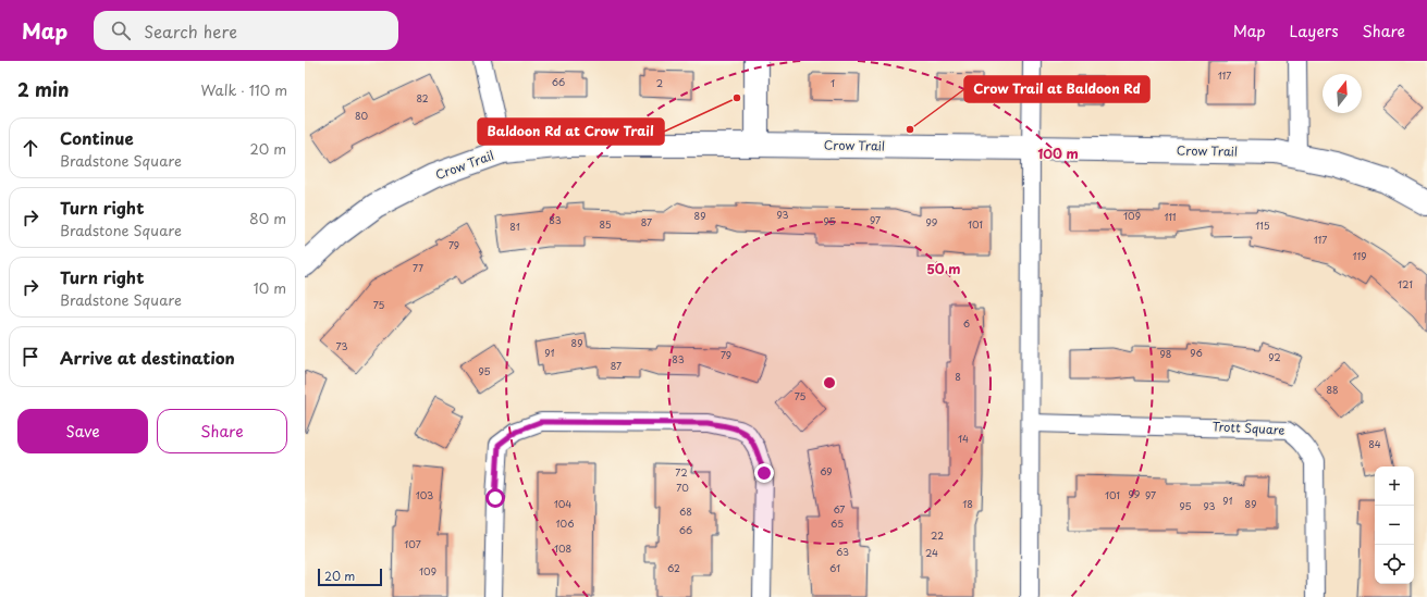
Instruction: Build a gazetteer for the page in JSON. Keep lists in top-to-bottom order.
{
  "streets": {
    "street": ["Crow Trail", "Trott Square"]
  },
  "places": ["Baldoon Rd at Crow Trail", "Crow Trail at Baldoon Rd"],
  "house_numbers": [
    "117",
    "66",
    "2",
    "1",
    "82",
    "80",
    "93",
    "89",
    "109",
    "111",
    "83",
    "97",
    "95",
    "87",
    "99",
    "85",
    "101",
    "115",
    "81",
    "117",
    "79",
    "119",
    "77",
    "121",
    "75",
    "6",
    "89",
    "73",
    "91",
    "96",
    "98",
    "79",
    "92",
    "83",
    "87",
    "95",
    "8",
    "88",
    "75",
    "14",
    "84",
    "69",
    "72",
    "70",
    "99",
    "103",
    "101",
    "97",
    "91",
    "104",
    "18",
    "89",
    "95",
    "93",
    "67",
    "68",
    "106",
    "65",
    "66",
    "22",
    "107",
    "108",
    "63",
    "24",
    "62",
    "61",
    "109"
  ],
  "scale_bar": "20 m",
  "north": "top",
  "page": {
    "header": "Map",
    "search": "Search here",
    "nav": ["Map", "Layers", "Share"],
    "heading": ["2 min", "Walk · 110 m"],
    "list": [
      ["Continue", "Bradstone Square", "20 m"],
      ["Turn right", "Bradstone Square", "80 m"],
      ["Turn right", "Bradstone Square", "10 m"],
      "Arrive at destination"
    ],
    "buttons": ["Save", "Share"],
    "map_buttons": ["+", "−"],
    "scale": "20 m"
  },
  "rings": ["100 m", "50 m"]
}
